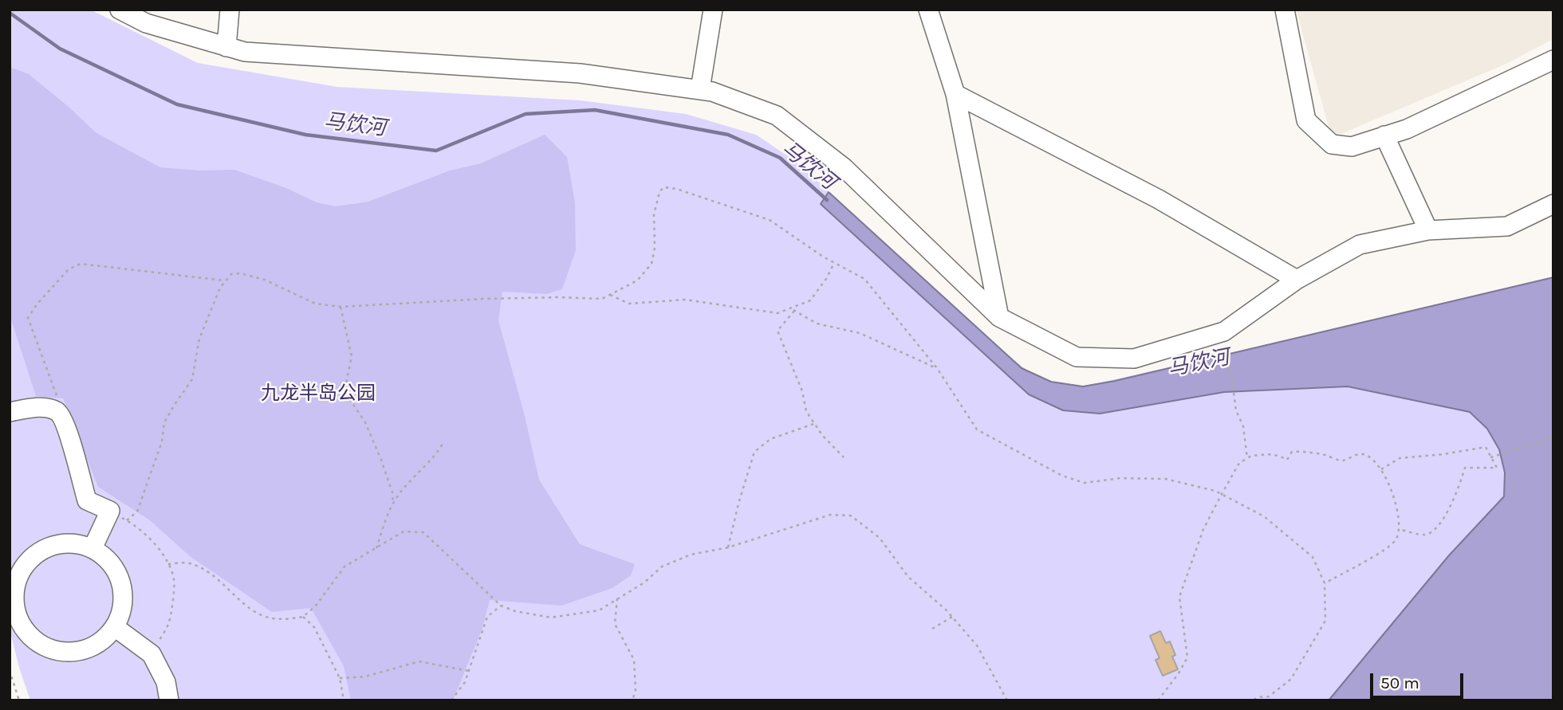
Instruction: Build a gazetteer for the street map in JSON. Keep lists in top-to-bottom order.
{
  "water": ["马饮河"],
  "parks": ["九龙半岛公园"],
  "scale_bar": "50 m"
}
